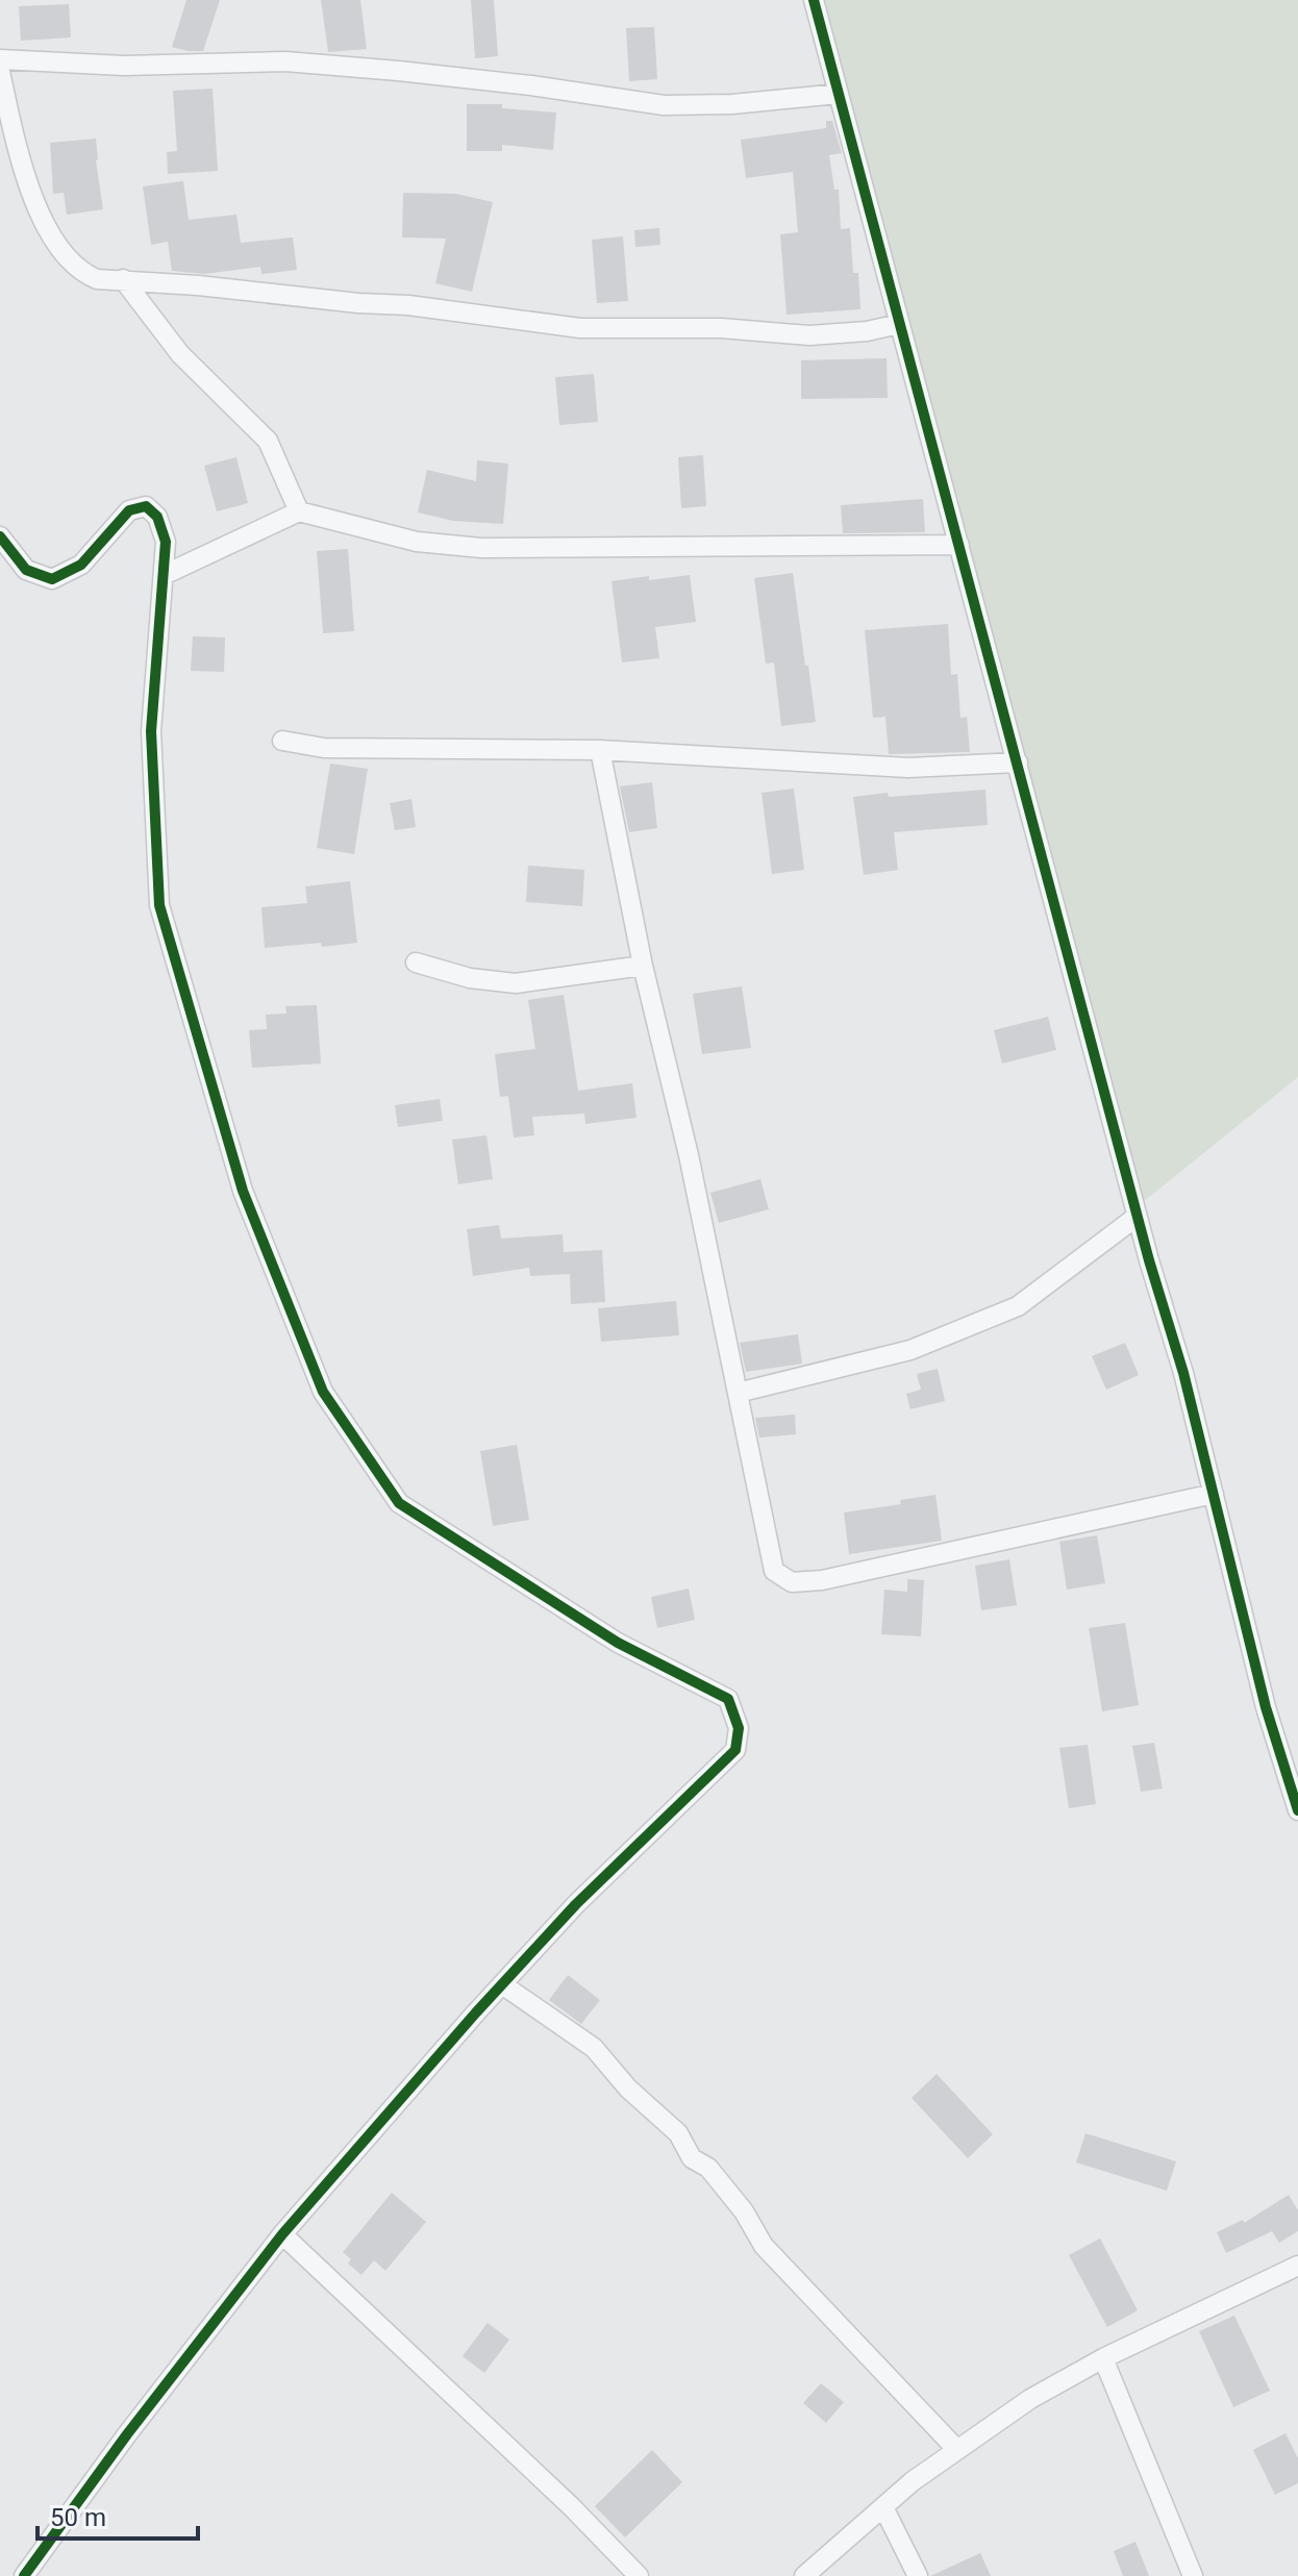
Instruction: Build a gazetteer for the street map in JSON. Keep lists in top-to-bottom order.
{
  "scale_bar": "50 m"
}
